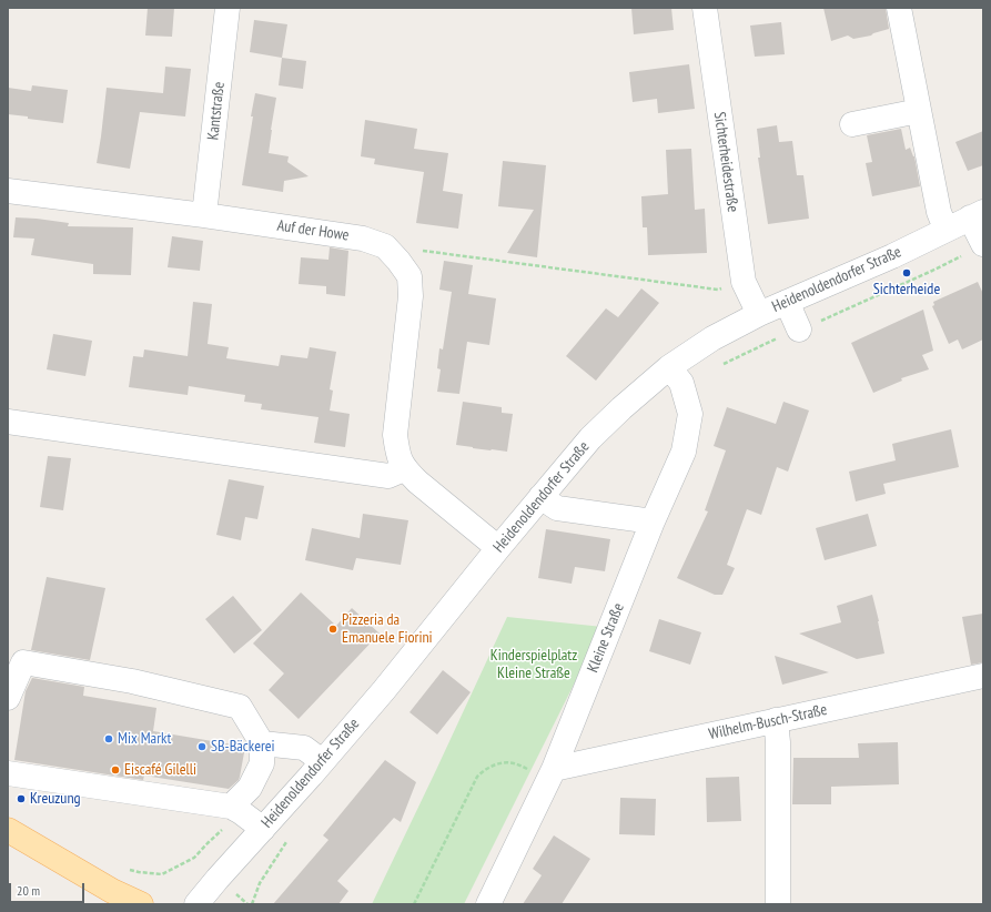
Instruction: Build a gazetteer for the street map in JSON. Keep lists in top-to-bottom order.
{
  "streets": {
    "street": [
      "Kantstraße",
      "Sichterheidestraße",
      "Auf der Howe",
      "Heidenoldendorfer Straße",
      "Kleine Straße",
      "Wilhelm-Busch-Straße"
    ]
  },
  "crossings": [
    ["Kantstraße", "Auf der Howe"],
    ["Sichterheidestraße", "Heidenoldendorfer Straße"],
    ["Auf der Howe", "Heidenoldendorfer Straße"],
    ["Heidenoldendorfer Straße", "Kleine Straße"],
    ["Kleine Straße", "Wilhelm-Busch-Straße"]
  ],
  "parks": ["Kinderspielplatz Kleine Straße"],
  "places": [
    "Sichterheide",
    "Pizzeria da Emanuele Fiorini",
    "Mix Markt",
    "SB-Bäckerei",
    "Eiscafé Gilelli",
    "Kreuzung"
  ],
  "scale_bar": "20 m"
}
